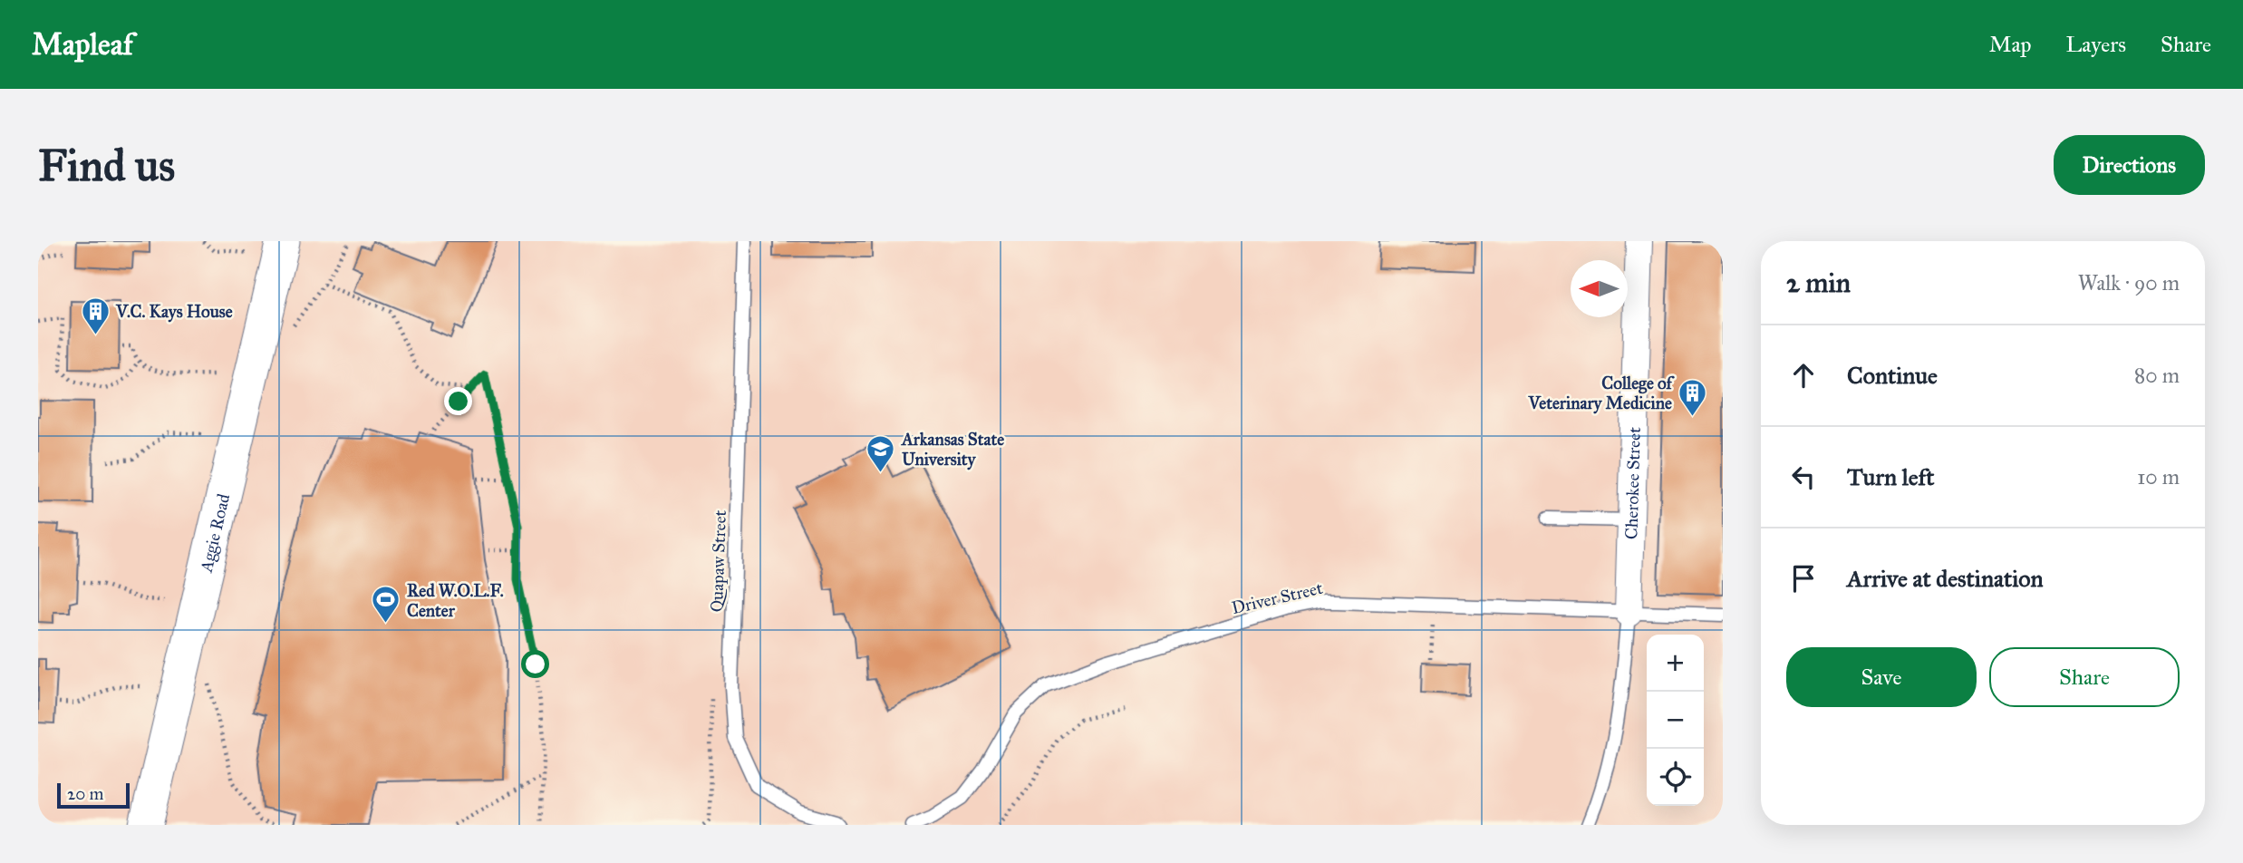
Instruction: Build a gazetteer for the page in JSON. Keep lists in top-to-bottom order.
{
  "streets": {
    "street": ["Cherokee Street", "Aggie Road"],
    "lane": ["Quapaw Street", "Driver Street"]
  },
  "crossings": [
    ["Cherokee Street", "Driver Street"]
  ],
  "places": {
    "building": ["V.C. Kays House", "College of Veterinary Medicine"],
    "school or university": ["Arkansas State University"],
    "sports": ["Red W.O.L.F. Center"]
  },
  "scale_bar": "20 m",
  "north": "left",
  "page": {
    "header": "Mapleaf",
    "nav": ["Map", "Layers", "Share"],
    "buttons": [
      "Directions",
      ["Save", "Share"]
    ],
    "title": "Find us",
    "heading": ["2 min", "Walk · 90 m"],
    "list": [
      ["Continue", "80 m"],
      ["Turn left", "10 m"],
      "Arrive at destination"
    ],
    "map_buttons": ["+", "−"],
    "scale": "20 m"
  }
}
